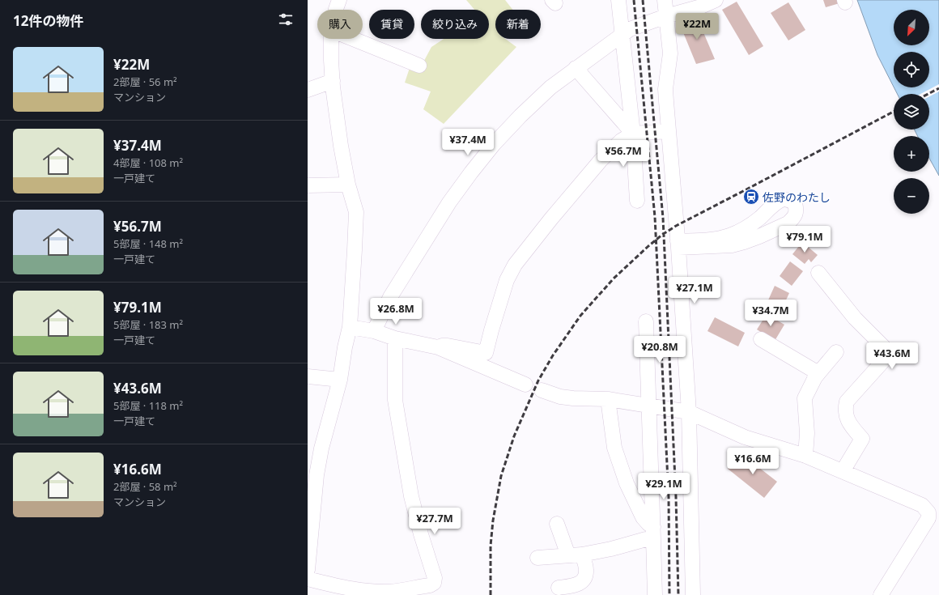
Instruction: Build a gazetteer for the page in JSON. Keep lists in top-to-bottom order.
{
  "places": {
    "station": ["佐野のわたし"]
  },
  "north": "bottom left",
  "page": {
    "heading": "12件の物件",
    "map_buttons": ["+", "−"],
    "chip": [
      "購入",
      "賃貸",
      "絞り込み",
      "新着"
    ],
    "price": [
      "¥22M",
      "¥37.4M",
      "¥56.7M",
      "¥79.1M",
      "¥27.1M",
      "¥26.8M",
      "¥34.7M",
      "¥20.8M",
      "¥43.6M",
      "¥16.6M",
      "¥29.1M",
      "¥27.7M"
    ],
    "list": [
      {
        "name": "¥22M",
        "note": "2部屋 · 56 m² · マンション"
      },
      {
        "name": "¥37.4M",
        "note": "4部屋 · 108 m² · 一戸建て"
      },
      {
        "name": "¥56.7M",
        "note": "5部屋 · 148 m² · 一戸建て"
      },
      {
        "name": "¥79.1M",
        "note": "5部屋 · 183 m² · 一戸建て"
      },
      {
        "name": "¥43.6M",
        "note": "5部屋 · 118 m² · 一戸建て"
      },
      {
        "name": "¥16.6M",
        "note": "2部屋 · 58 m² · マンション"
      }
    ]
  }
}
